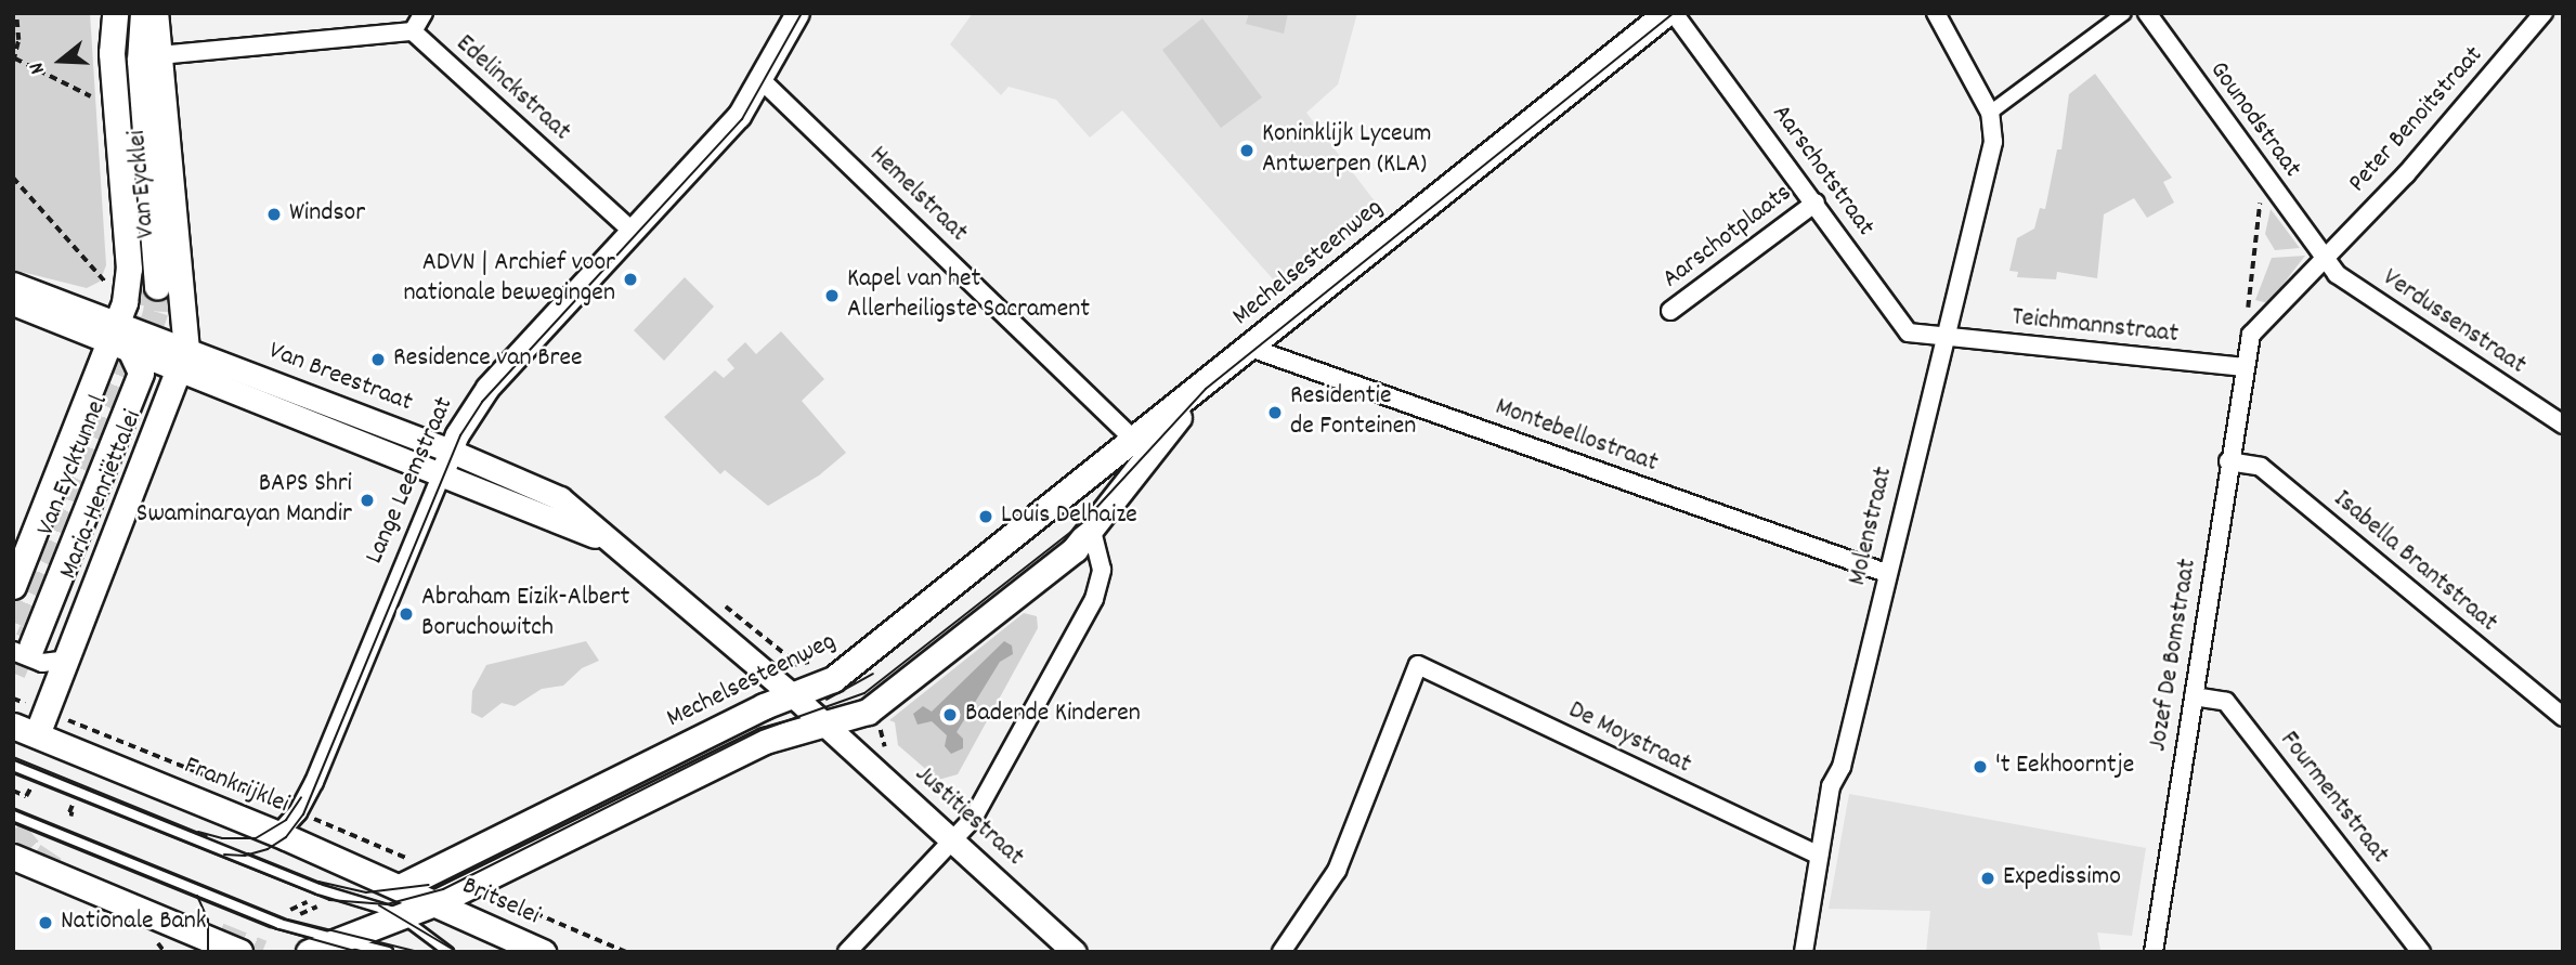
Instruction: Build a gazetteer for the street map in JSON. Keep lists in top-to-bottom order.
{
  "streets": {
    "main road": [
      "Van Eycklei",
      "Mechelsesteenweg",
      "Van Eycktunnel",
      "Maria-Henriëttalei",
      "Frankrijklei",
      "Britselei"
    ],
    "street": [
      "Edelinckstraat",
      "Gounodstraat",
      "Peter Benoitstraat",
      "Aarschotstraat",
      "Hemelstraat",
      "Aarschotplaats",
      "Verdussenstraat",
      "Teichmannstraat",
      "Van Breestraat",
      "Montebellostraat",
      "Lange Leemstraat",
      "Molenstraat",
      "Isabella Brantstraat",
      "Jozef De Bomstraat",
      "De Moystraat",
      "Fourmentstraat",
      "Justitiestraat"
    ]
  },
  "crossings": [
    ["Edelinckstraat", "Lange Leemstraat"],
    ["Gounodstraat", "Peter Benoitstraat"],
    ["Gounodstraat", "Verdussenstraat"],
    ["Peter Benoitstraat", "Verdussenstraat"],
    ["Peter Benoitstraat", "Teichmannstraat"],
    ["Peter Benoitstraat", "Jozef De Bomstraat"],
    ["Aarschotstraat", "Aarschotplaats"],
    ["Aarschotstraat", "Teichmannstraat"],
    ["Aarschotstraat", "Molenstraat"],
    ["Van Eycklei", "Van Breestraat"],
    ["Van Eycklei", "Van Eycktunnel"],
    ["Van Eycklei", "Maria-Henriëttalei"],
    ["Hemelstraat", "Mechelsesteenweg"],
    ["Hemelstraat", "Lange Leemstraat"],
    ["Mechelsesteenweg", "Van Breestraat"],
    ["Mechelsesteenweg", "Montebellostraat"],
    ["Mechelsesteenweg", "Frankrijklei"],
    ["Mechelsesteenweg", "Justitiestraat"],
    ["Mechelsesteenweg", "Britselei"],
    ["Teichmannstraat", "Molenstraat"],
    ["Teichmannstraat", "Jozef De Bomstraat"],
    ["Van Breestraat", "Van Eycktunnel"],
    ["Van Breestraat", "Lange Leemstraat"],
    ["Van Breestraat", "Maria-Henriëttalei"],
    ["Van Breestraat", "Justitiestraat"],
    ["Montebellostraat", "Molenstraat"],
    ["Van Eycktunnel", "Maria-Henriëttalei"],
    ["Lange Leemstraat", "Frankrijklei"],
    ["Maria-Henriëttalei", "Frankrijklei"],
    ["Molenstraat", "De Moystraat"],
    ["Isabella Brantstraat", "Jozef De Bomstraat"],
    ["Jozef De Bomstraat", "Fourmentstraat"],
    ["Frankrijklei", "Britselei"]
  ],
  "places": [
    "Koninklijk Lyceum Antwerpen (KLA)",
    "Windsor",
    "ADVN | Archief voor nationale bewegingen",
    "Kapel van het Allerheiligste Sacrament",
    "Residence van Bree",
    "Residentie de Fonteinen",
    "BAPS Shri Swaminarayan Mandir",
    "Louis Delhaize",
    "Abraham Eizik-Albert Boruchowitch",
    "Badende Kinderen",
    "'t Eekhoorntje",
    "Expedissimo",
    "Nationale Bank"
  ],
  "north": "left"
}
